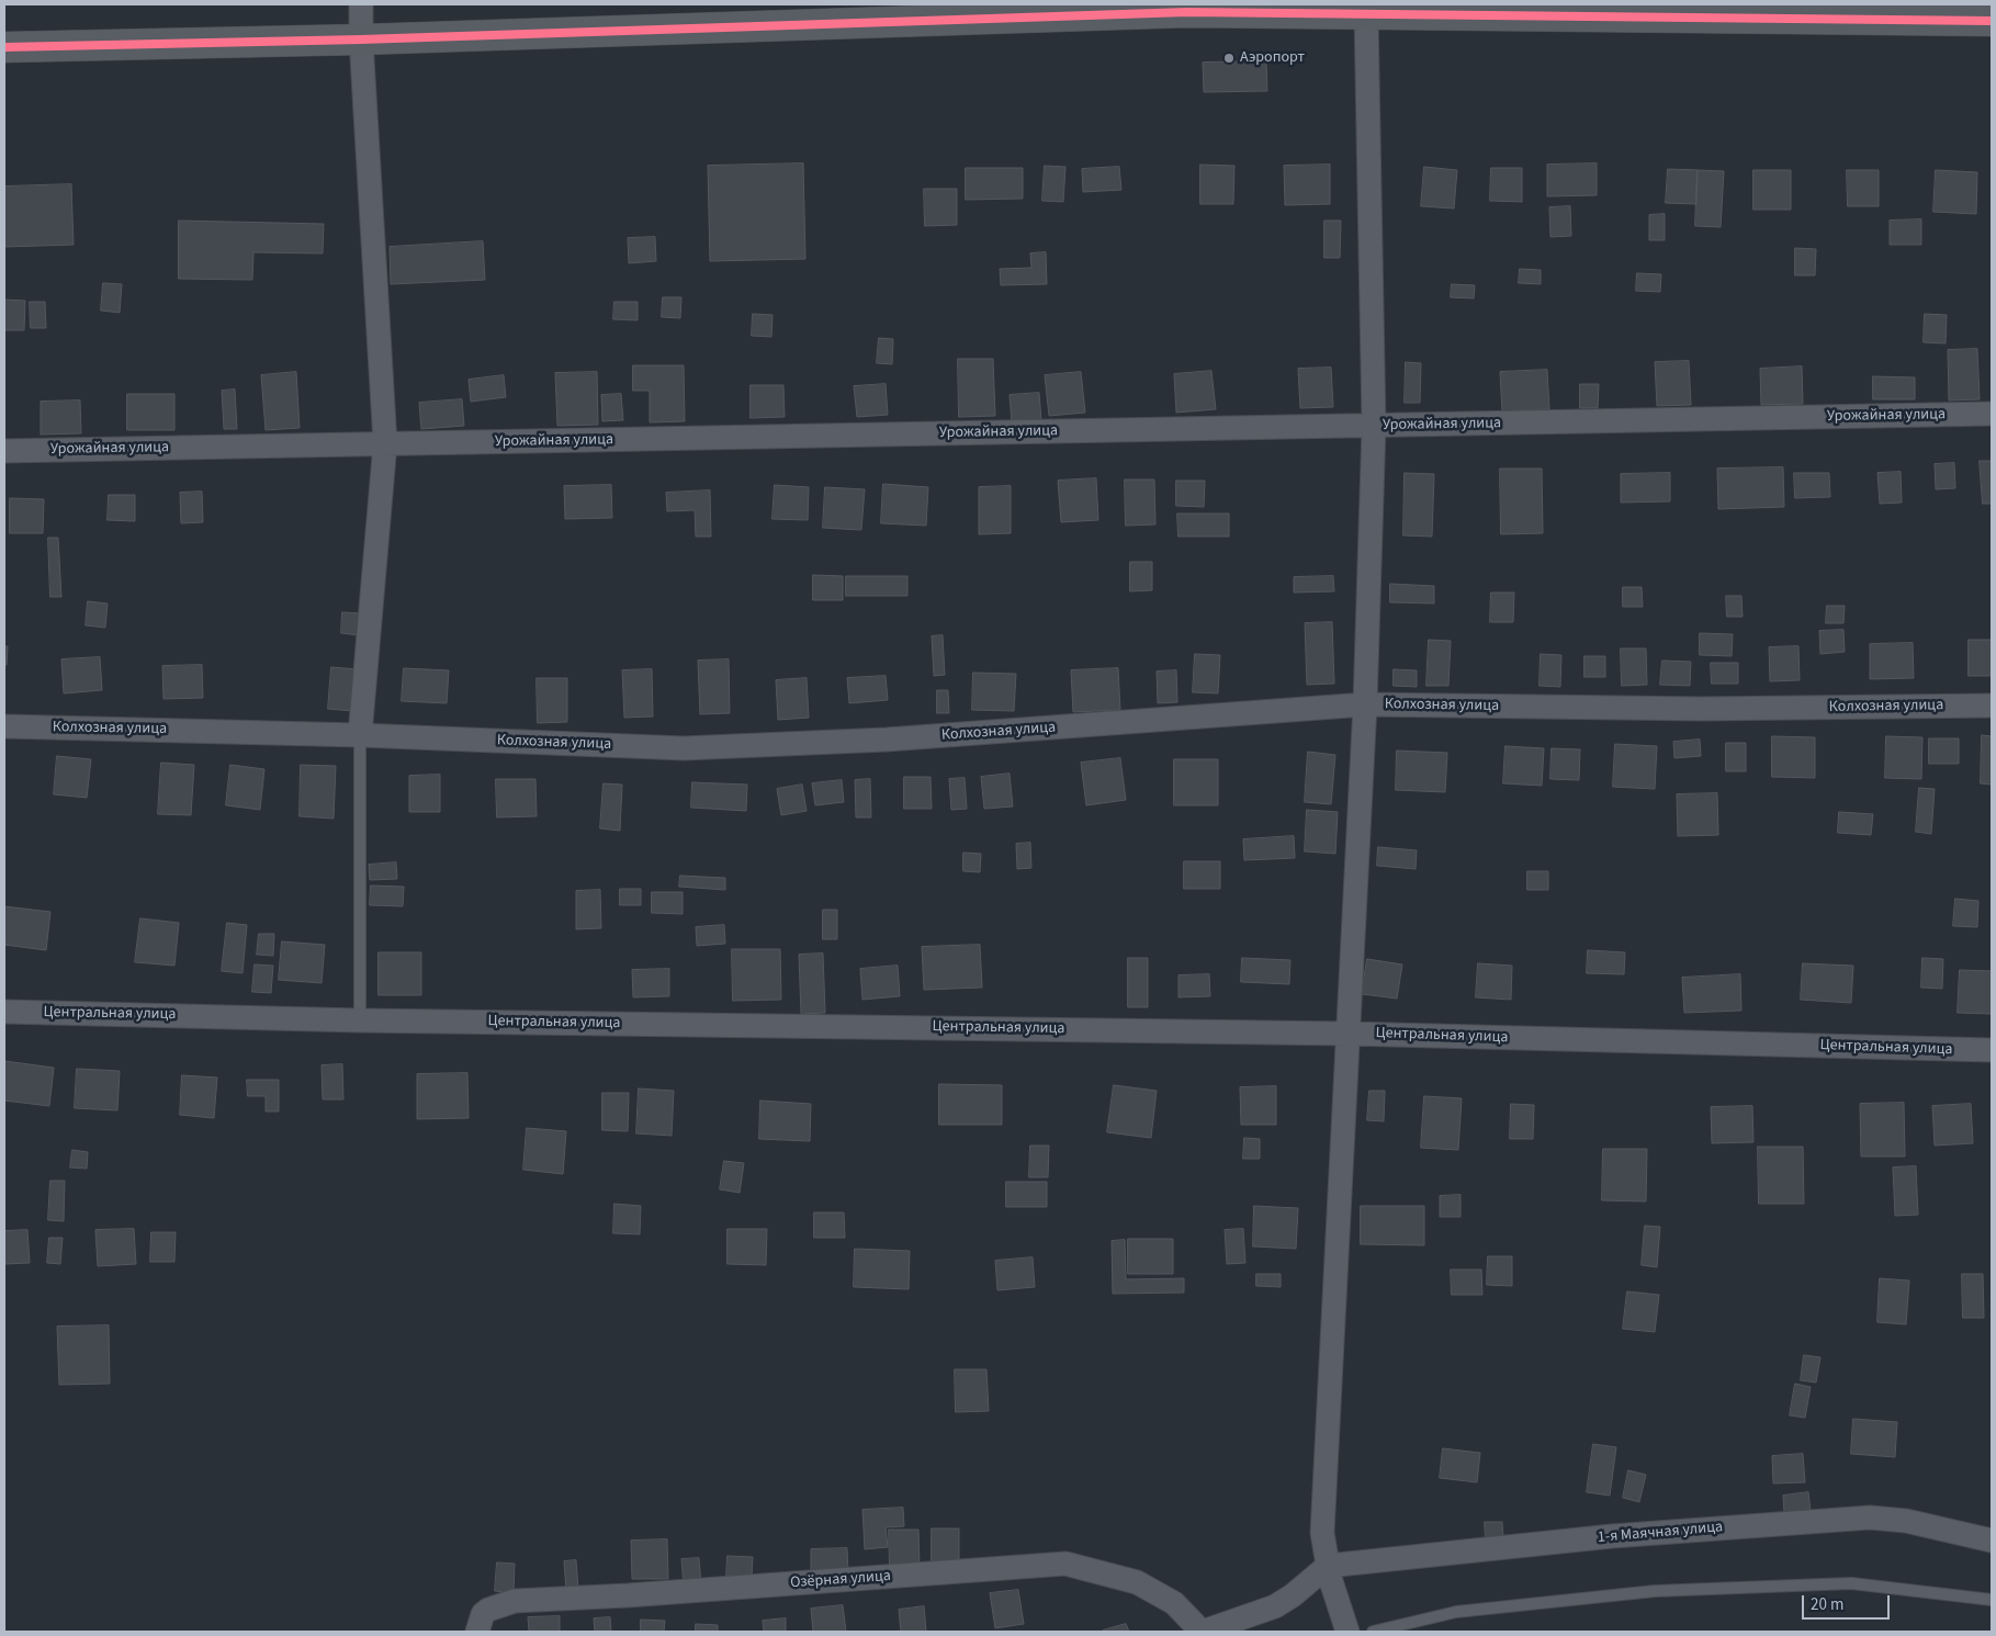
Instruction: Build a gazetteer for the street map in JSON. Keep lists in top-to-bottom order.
{
  "streets": {
    "street": [
      "Урожайная улица",
      "Колхозная улица",
      "Центральная улица",
      "1-я Маячная улица",
      "Озёрная улица"
    ]
  },
  "places": ["Аэропорт"],
  "scale_bar": "20 m"
}
